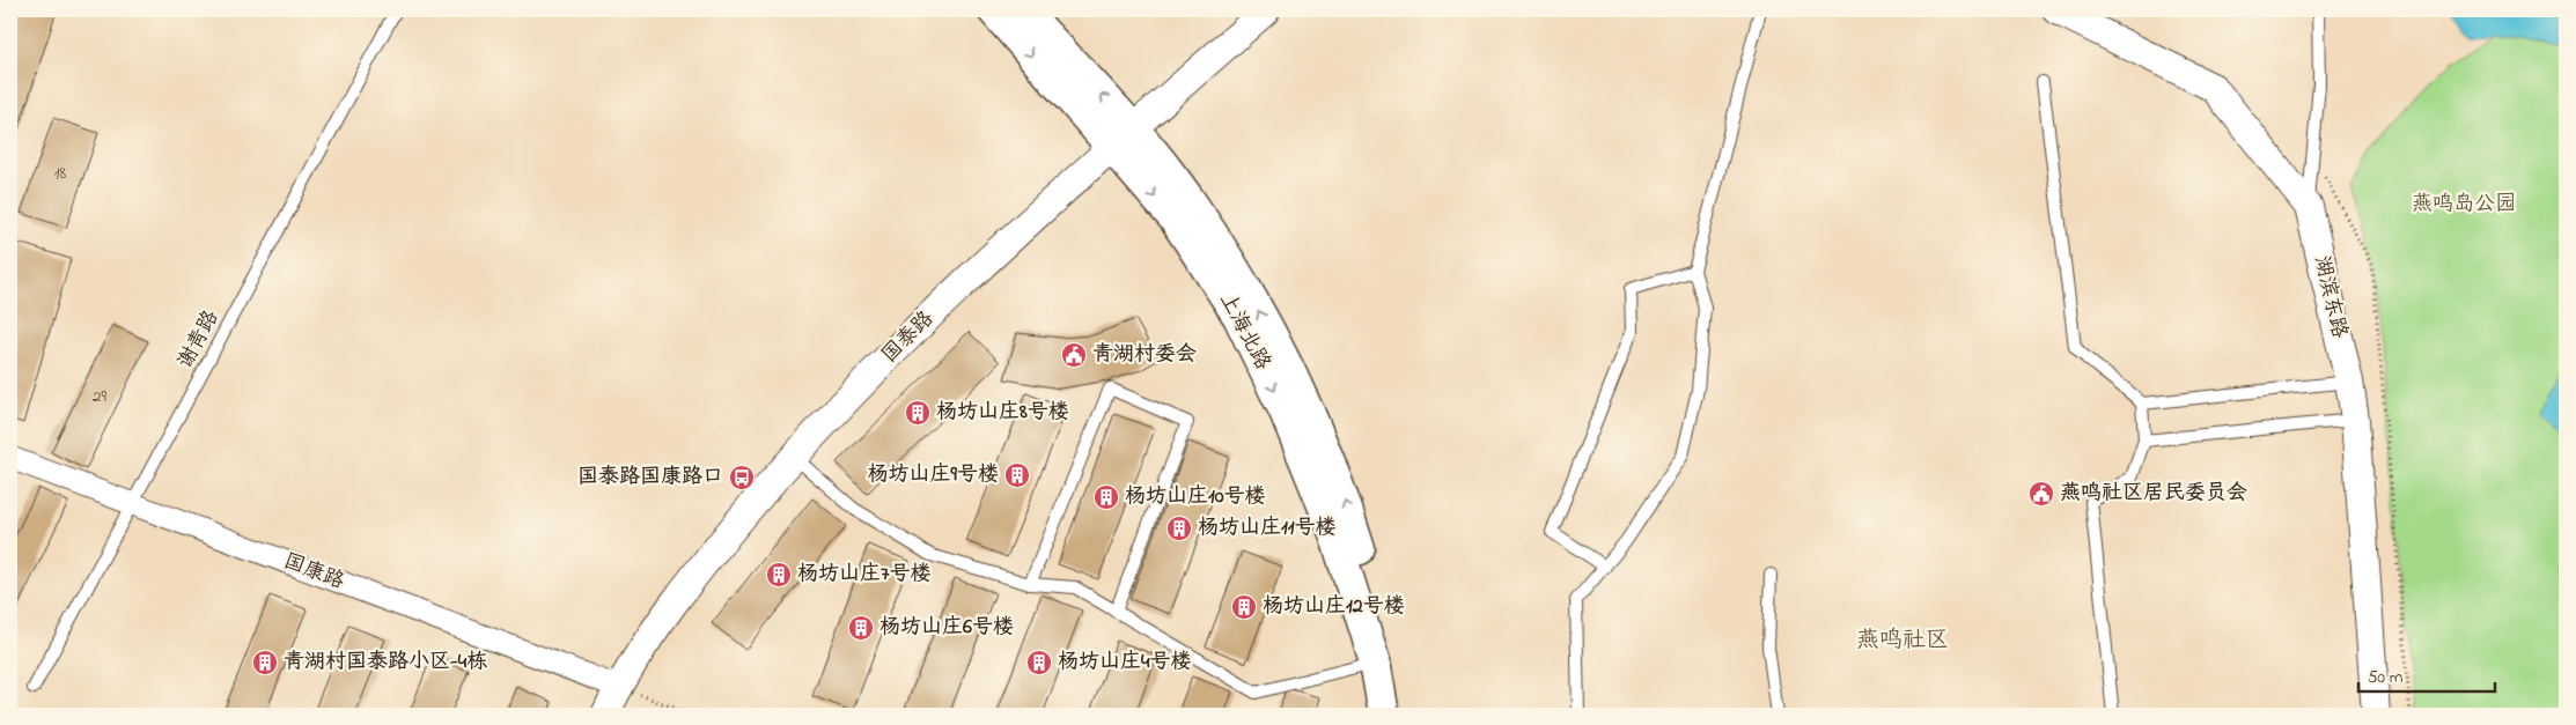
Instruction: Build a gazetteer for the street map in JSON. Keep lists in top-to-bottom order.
{
  "streets": {
    "main road": ["上海北路"],
    "street": ["湖滨东路", "国泰路", "国康路"],
    "lane": ["谢青路"]
  },
  "crossings": [
    ["上海北路", "国泰路"],
    ["国泰路", "国康路"],
    ["谢青路", "国康路"]
  ],
  "districts": ["燕鸣社区"],
  "parks": ["燕鸣岛公园"],
  "places": {
    "public building": ["青湖村委会", "燕鸣社区居民委员会"],
    "building": [
      "杨坊山庄8号楼",
      "杨坊山庄9号楼",
      "杨坊山庄10号楼",
      "杨坊山庄11号楼",
      "杨坊山庄7号楼",
      "杨坊山庄12号楼",
      "杨坊山庄6号楼",
      "青湖村国泰路小区-4栋",
      "杨坊山庄4号楼"
    ],
    "bus stop": ["国泰路国康路口"]
  },
  "house_numbers": ["18", "29"],
  "scale_bar": "50 m"
}
